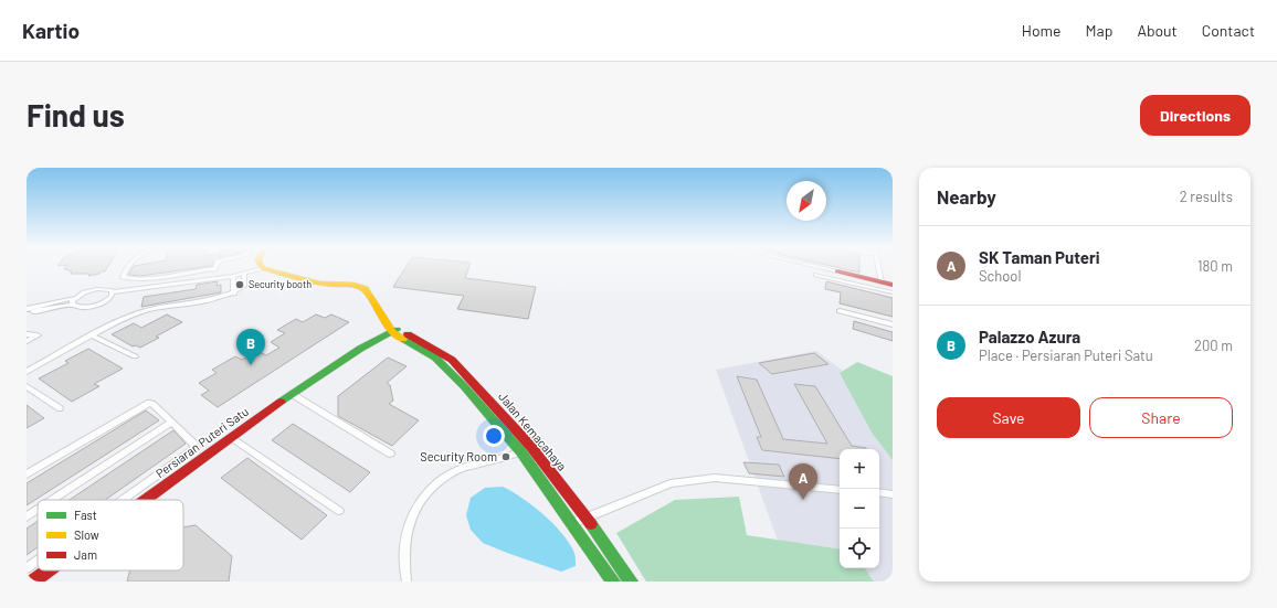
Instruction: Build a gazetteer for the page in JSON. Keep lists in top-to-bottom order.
{
  "streets": {
    "street": ["Jalan Kemacahaya", "Persiaran Puteri Satu"]
  },
  "crossings": [
    ["Jalan Kemacahaya", "Persiaran Puteri Satu"]
  ],
  "places": ["Security booth", "Security Room"],
  "legend": ["Fast", "Slow", "Jam"],
  "north": "bottom left",
  "page": {
    "header": "Kartio",
    "nav": [
      "Home",
      "Map",
      "About",
      "Contact"
    ],
    "buttons": [
      "Directions",
      ["Save", "Share"]
    ],
    "title": "Find us",
    "heading": ["Nearby", "2 results"],
    "list": [
      {
        "mark": "A",
        "name": "SK Taman Puteri",
        "note": "School",
        "value": "180 m"
      },
      {
        "mark": "B",
        "name": "Palazzo Azura",
        "note": "Place · Persiaran Puteri Satu",
        "value": "200 m"
      }
    ],
    "pins": ["B", "A"],
    "map_buttons": ["+", "−"]
  }
}
